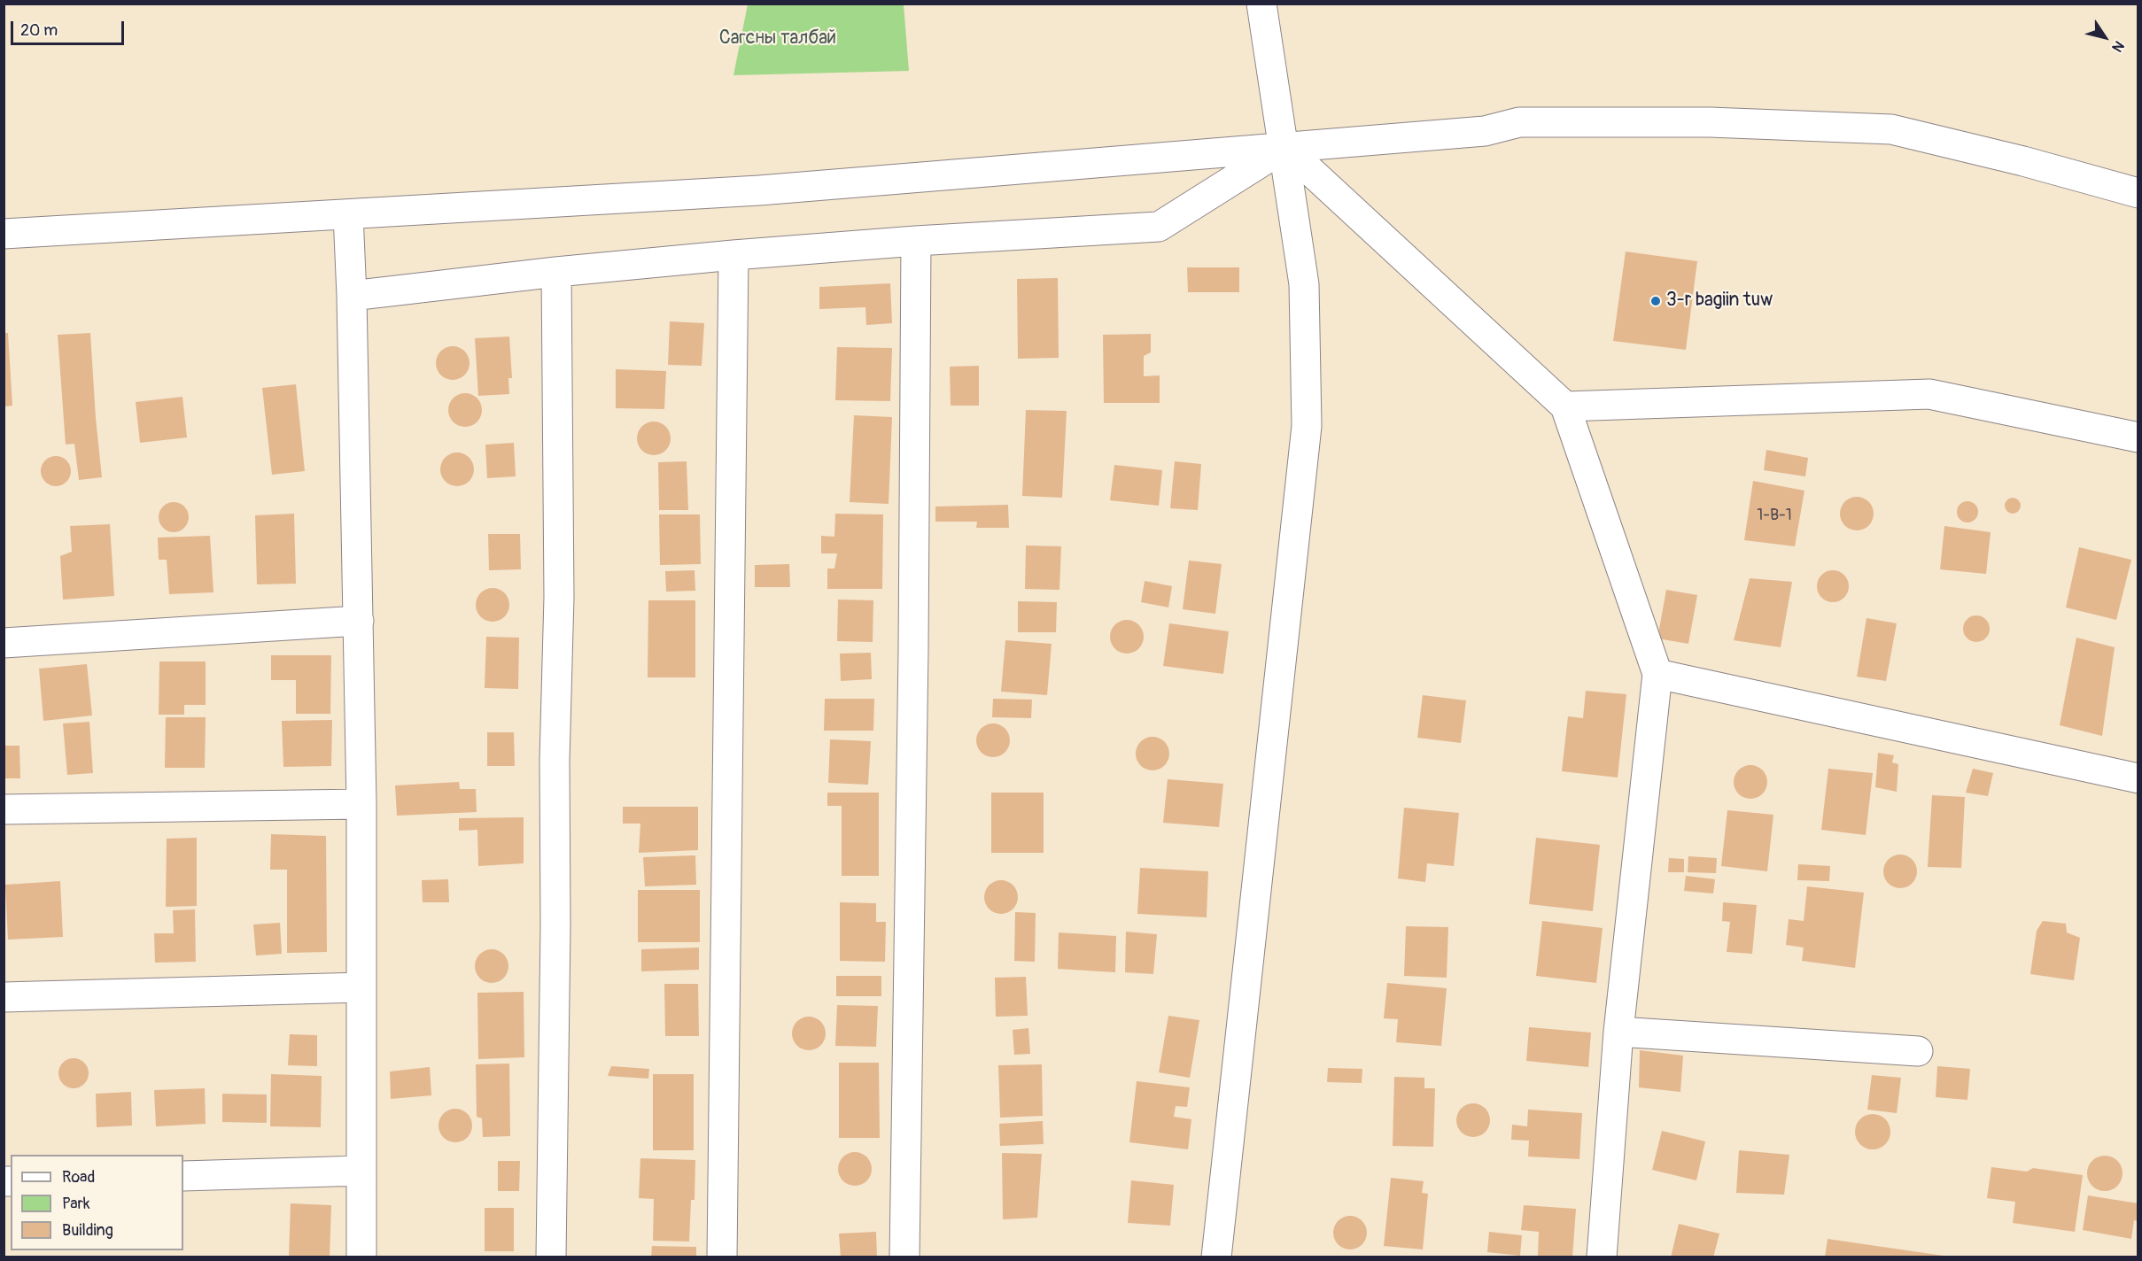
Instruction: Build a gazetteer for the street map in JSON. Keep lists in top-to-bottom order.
{
  "parks": ["Сагсны талбай"],
  "places": ["3-r bagiin tuw"],
  "house_numbers": ["1-B-1"],
  "legend": ["Road", "Park", "Building"],
  "scale_bar": "20 m",
  "north": "bottom right"
}
